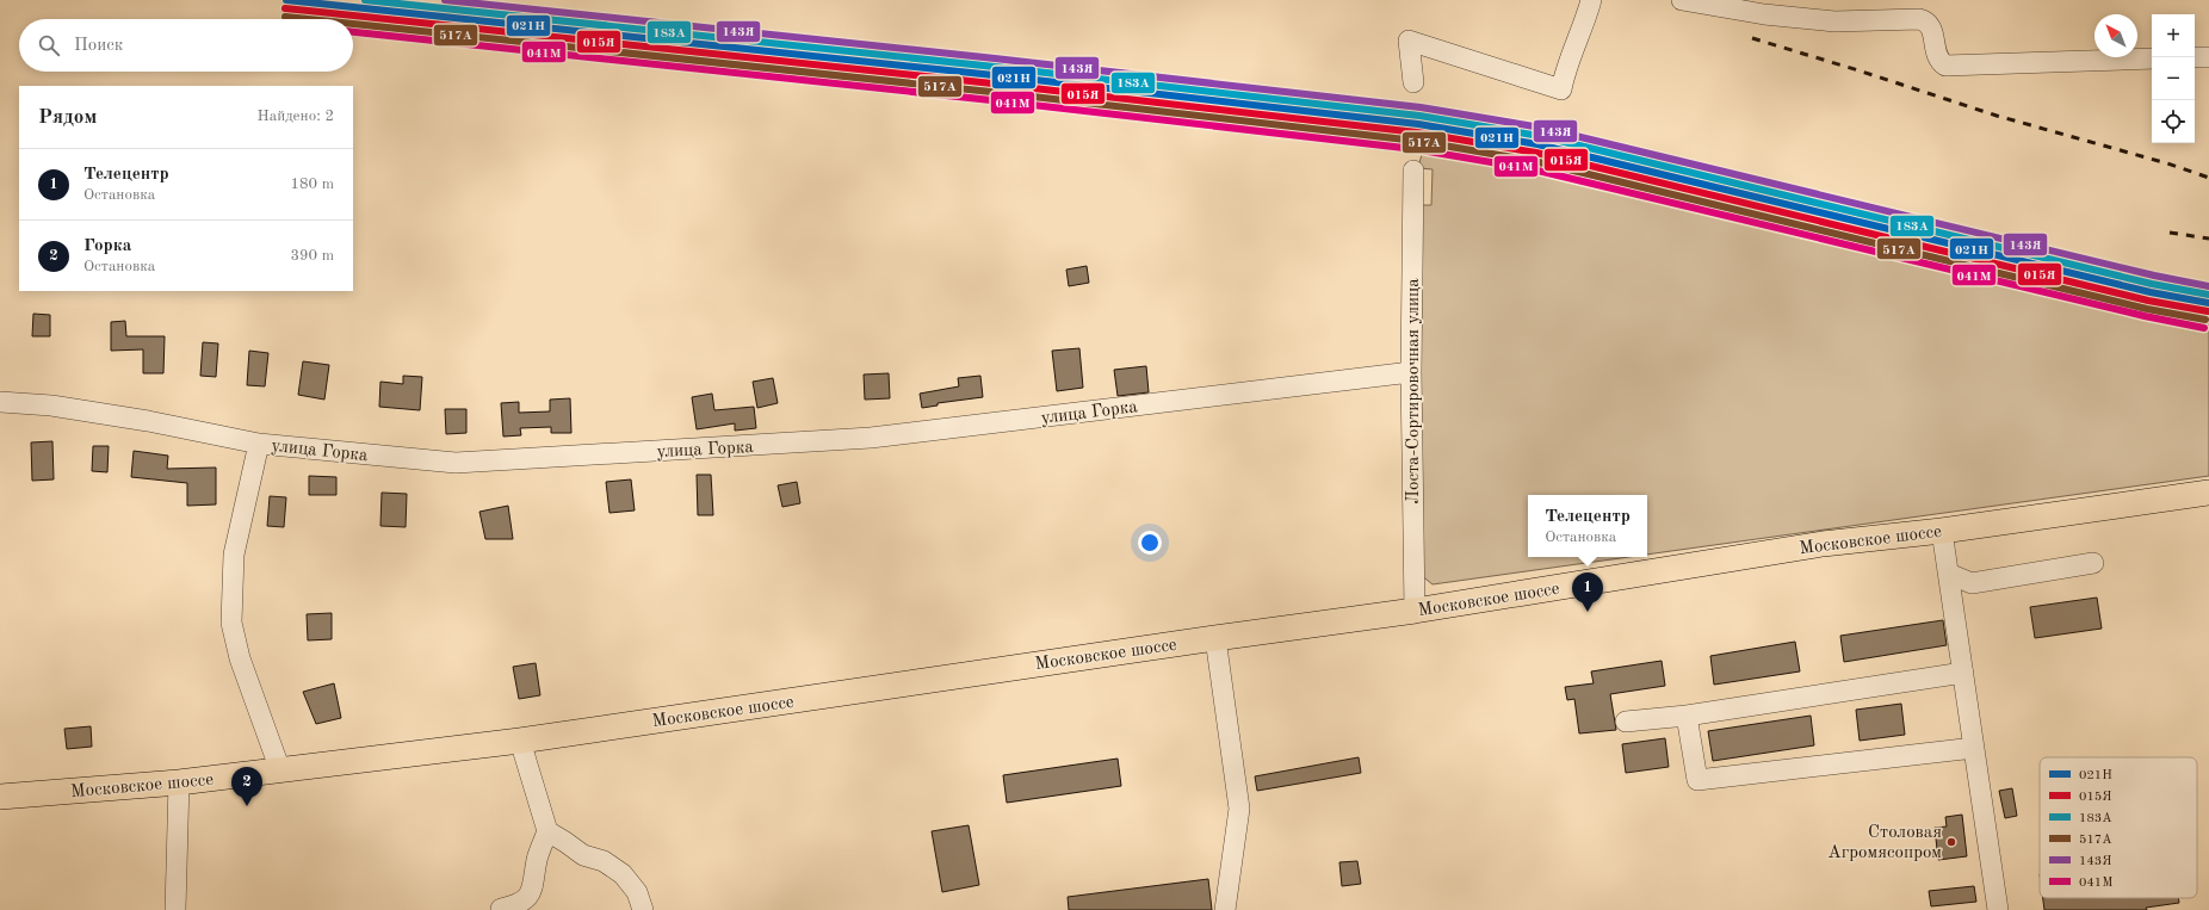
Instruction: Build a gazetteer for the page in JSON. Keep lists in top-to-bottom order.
{
  "streets": {
    "main road": ["Московское шоссе"],
    "street": ["Лоста-Сортировочная улица", "улица Горка"]
  },
  "crossings": [
    ["Лоста-Сортировочная улица", "улица Горка"],
    ["Лоста-Сортировочная улица", "Московское шоссе"]
  ],
  "places": ["Столовая Агромясопром"],
  "lines": [
    "transit line 021Н",
    "transit line 183А",
    "transit line 143Я",
    "transit line 015Я",
    "transit line 517А",
    "transit line 041М"
  ],
  "legend": [
    "021Н",
    "015Я",
    "183А",
    "517А",
    "143Я",
    "041М"
  ],
  "north": "top left",
  "page": {
    "map_buttons": ["+", "−"],
    "search": "Поиск",
    "heading": ["Рядом", "Найдено: 2"],
    "list": [
      {
        "mark": "1",
        "name": "Телецентр",
        "note": "Остановка",
        "value": "180 m"
      },
      {
        "mark": "2",
        "name": "Горка",
        "note": "Остановка",
        "value": "390 m"
      }
    ],
    "popup": ["Телецентр", "Остановка"],
    "pins": ["1", "2"]
  }
}
